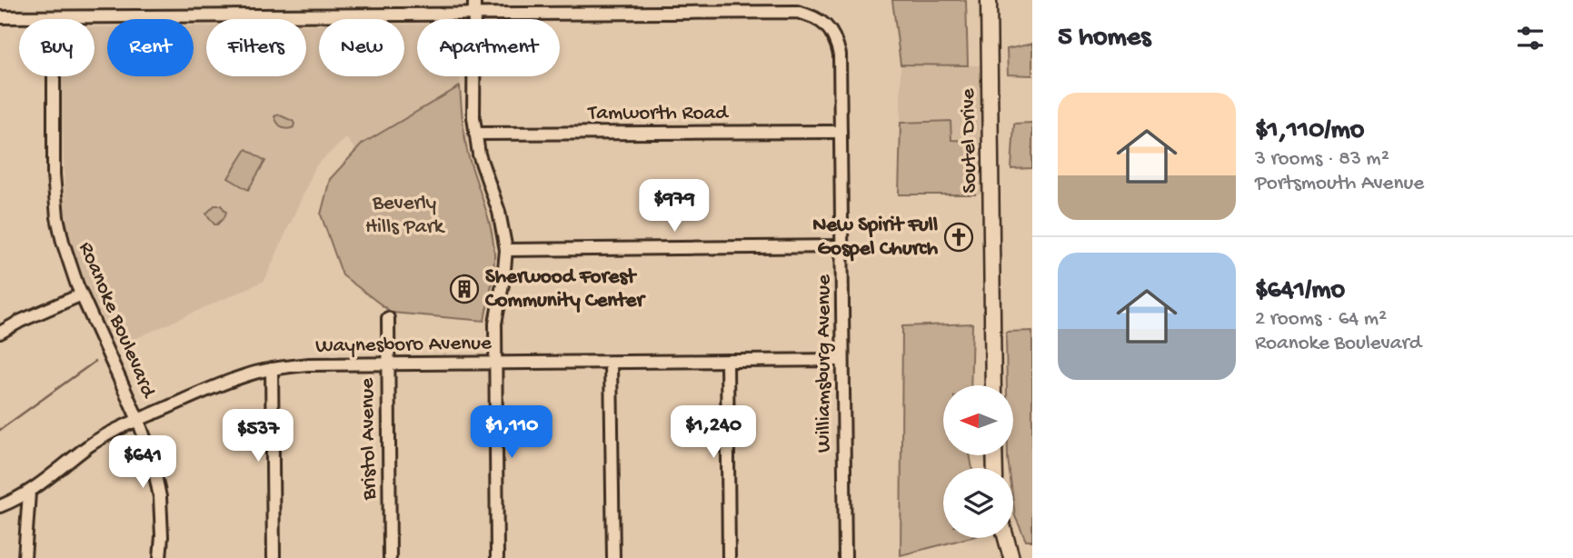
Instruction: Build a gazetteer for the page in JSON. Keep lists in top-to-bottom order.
{
  "streets": {
    "main road": ["Soutel Drive"],
    "street": [
      "Tamworth Road",
      "Roanoke Boulevard",
      "Waynesboro Avenue",
      "Williamsburg Avenue",
      "Bristol Avenue"
    ]
  },
  "crossings": [
    ["Tamworth Road", "Williamsburg Avenue"],
    ["Roanoke Boulevard", "Waynesboro Avenue"],
    ["Roanoke Boulevard", "Williamsburg Avenue"],
    ["Waynesboro Avenue", "Williamsburg Avenue"],
    ["Waynesboro Avenue", "Bristol Avenue"]
  ],
  "parks": ["Beverly Hills Park"],
  "places": {
    "church": ["New Spirit Full Gospel Church"],
    "building": ["Sherwood Forest Community Center"]
  },
  "north": "left",
  "page": {
    "heading": "5 homes",
    "chip": [
      "Buy",
      "Rent",
      "Filters",
      "New",
      "Apartment"
    ],
    "list": [
      {
        "name": "$1,110/mo",
        "note": "3 rooms · 83 m² · Portsmouth Avenue"
      },
      {
        "name": "$641/mo",
        "note": "2 rooms · 64 m² · Roanoke Boulevard"
      }
    ],
    "price": [
      "$979",
      "$1,110",
      "$1,240",
      "$537",
      "$641"
    ]
  }
}
